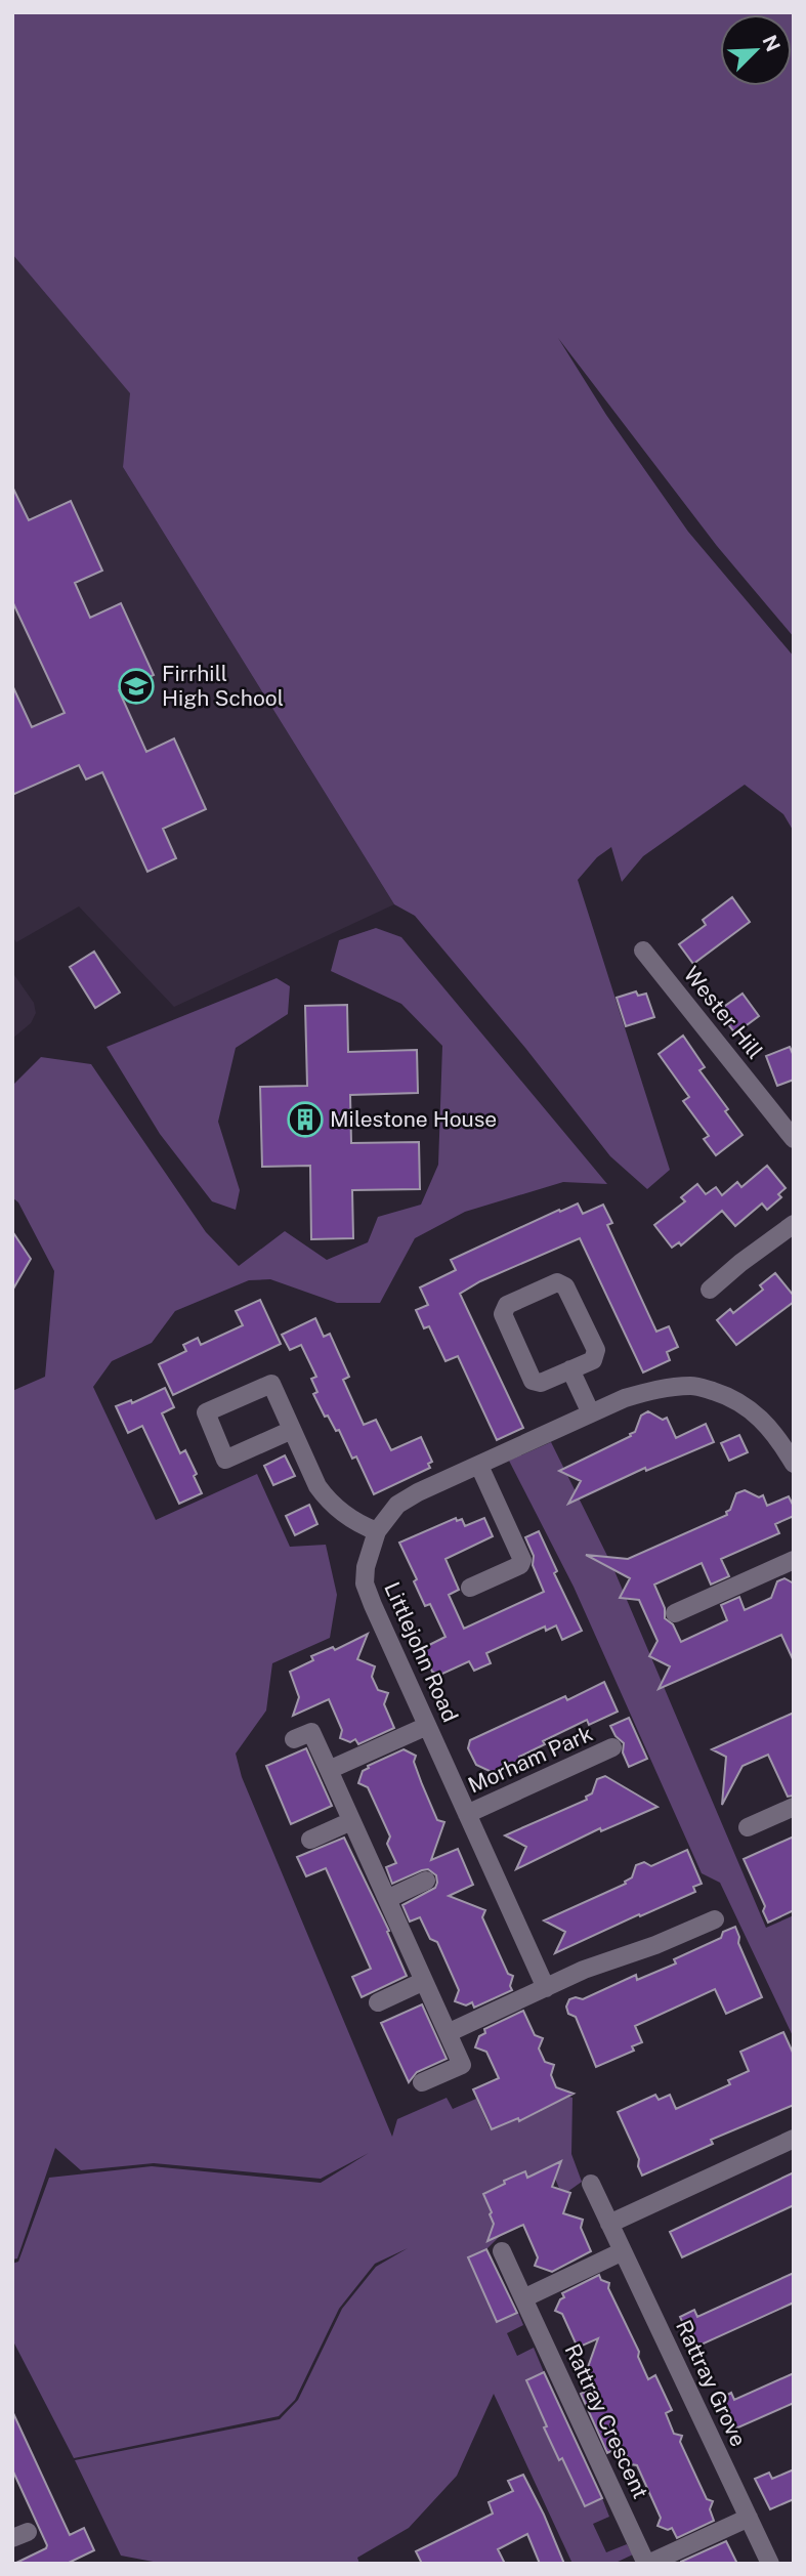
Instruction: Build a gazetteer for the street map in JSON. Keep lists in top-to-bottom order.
{
  "streets": {
    "street": [
      "Wester Hill",
      "Littlejohn Road",
      "Morham Park",
      "Rattray Grove",
      "Rattray Crescent"
    ]
  },
  "crossings": [
    ["Littlejohn Road", "Morham Park"],
    ["Rattray Grove", "Rattray Crescent"]
  ],
  "places": {
    "school or university": ["Firrhill High School"],
    "building": ["Milestone House"]
  },
  "north": "top right"
}
